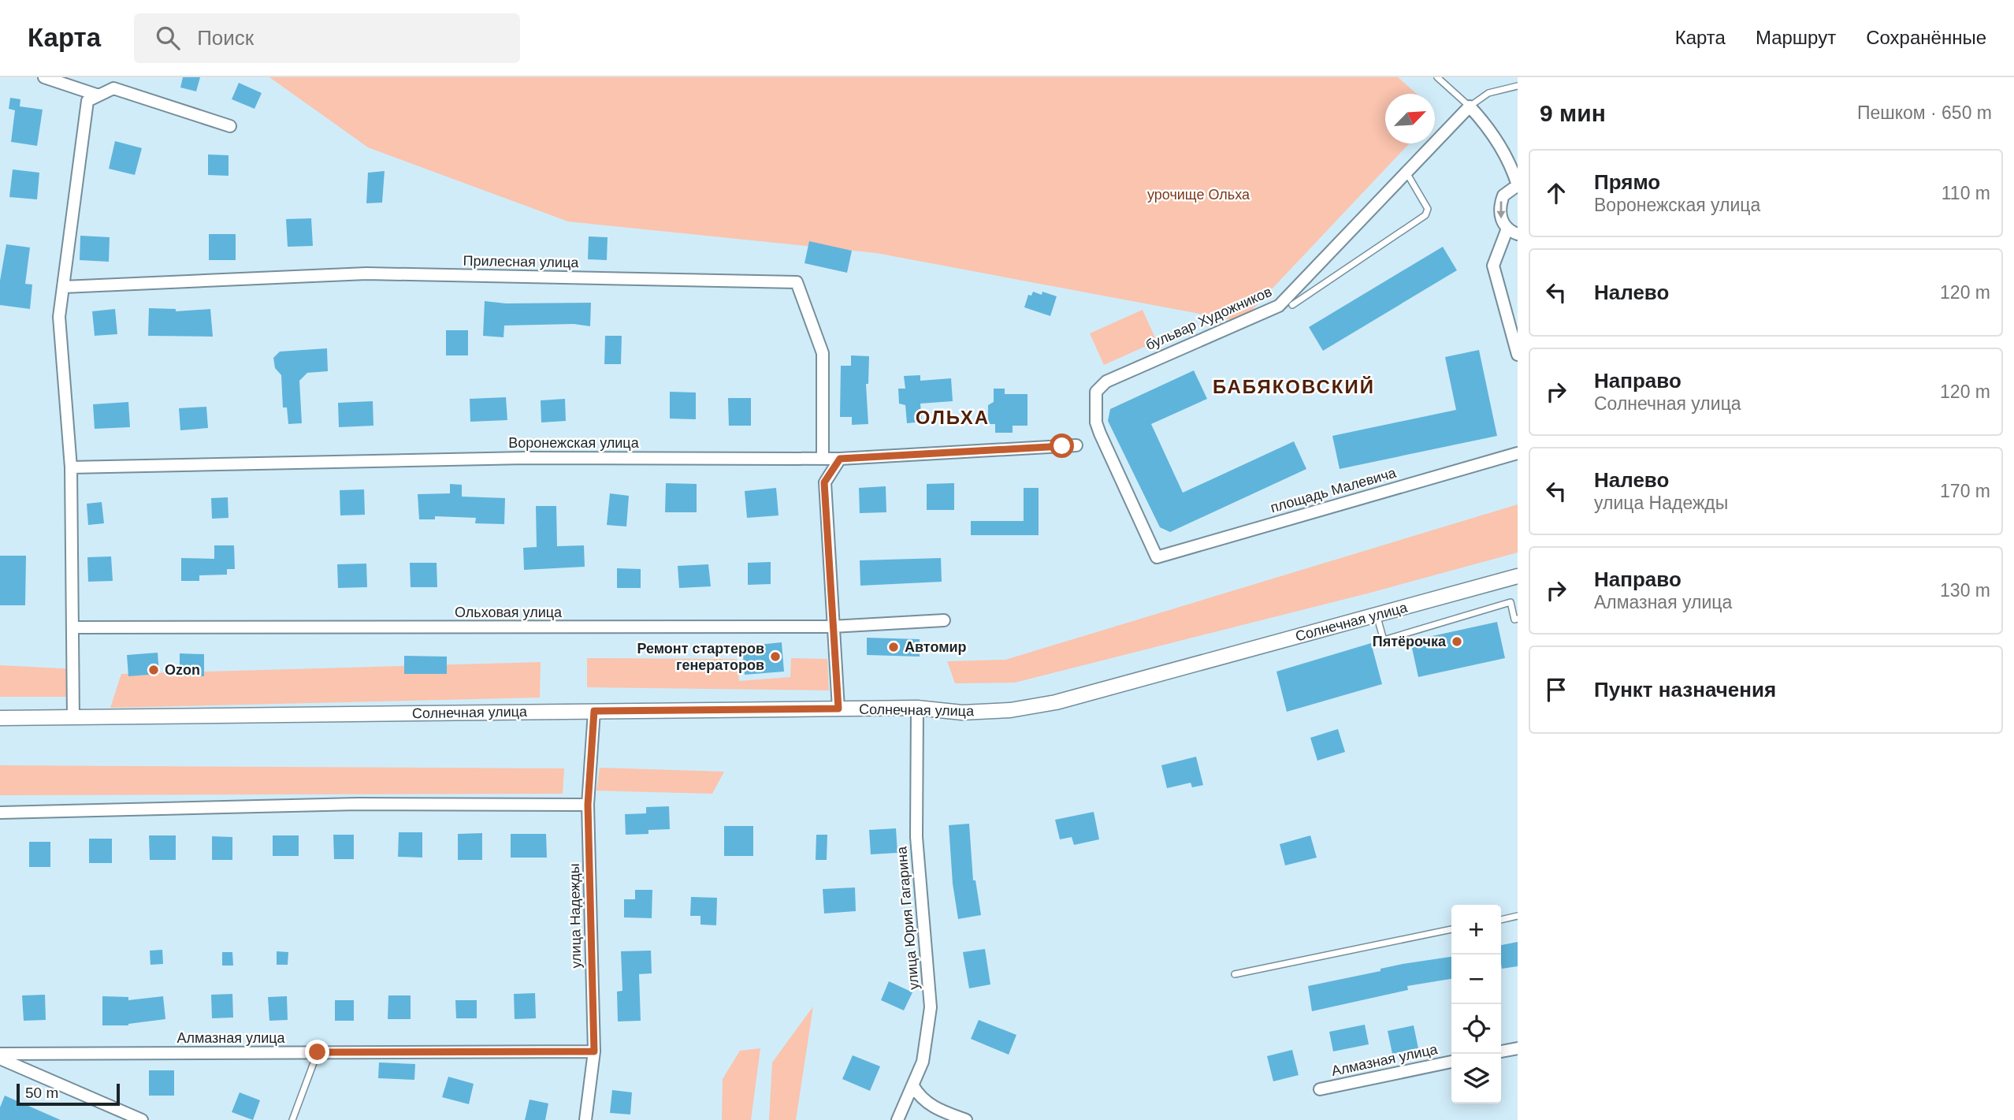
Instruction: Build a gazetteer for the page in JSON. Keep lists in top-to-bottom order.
{
  "streets": {
    "street": [
      "Прилесная улица",
      "бульвар Художников",
      "Воронежская улица",
      "площадь Малевича",
      "Ольховая улица",
      "Солнечная улица",
      "улица Надежды",
      "улица Юрия Гагарина",
      "Алмазная улица"
    ]
  },
  "crossings": [
    ["Прилесная улица", "Воронежская улица"],
    ["бульвар Художников", "площадь Малевича"],
    ["Солнечная улица", "улица Надежды"],
    ["Солнечная улица", "улица Юрия Гагарина"],
    ["улица Надежды", "Алмазная улица"]
  ],
  "districts": ["БАБЯКОВСКИЙ", "ОЛЬХА"],
  "parks": ["урочище Ольха"],
  "places": [
    "Пятёрочка",
    "Автомир",
    "Ремонт стартеров генераторов",
    "Ozon"
  ],
  "scale_bar": "50 m",
  "north": "top right",
  "page": {
    "header": "Карта",
    "search": "Поиск",
    "nav": ["Карта", "Маршрут", "Сохранённые"],
    "heading": ["9 мин", "Пешком · 650 m"],
    "list": [
      ["Прямо", "Воронежская улица", "110 m"],
      ["Налево", "120 m"],
      ["Направо", "Солнечная улица", "120 m"],
      ["Налево", "улица Надежды", "170 m"],
      ["Направо", "Алмазная улица", "130 m"],
      "Пункт назначения"
    ],
    "map_buttons": ["+", "−"],
    "scale": "50 m"
  }
}
